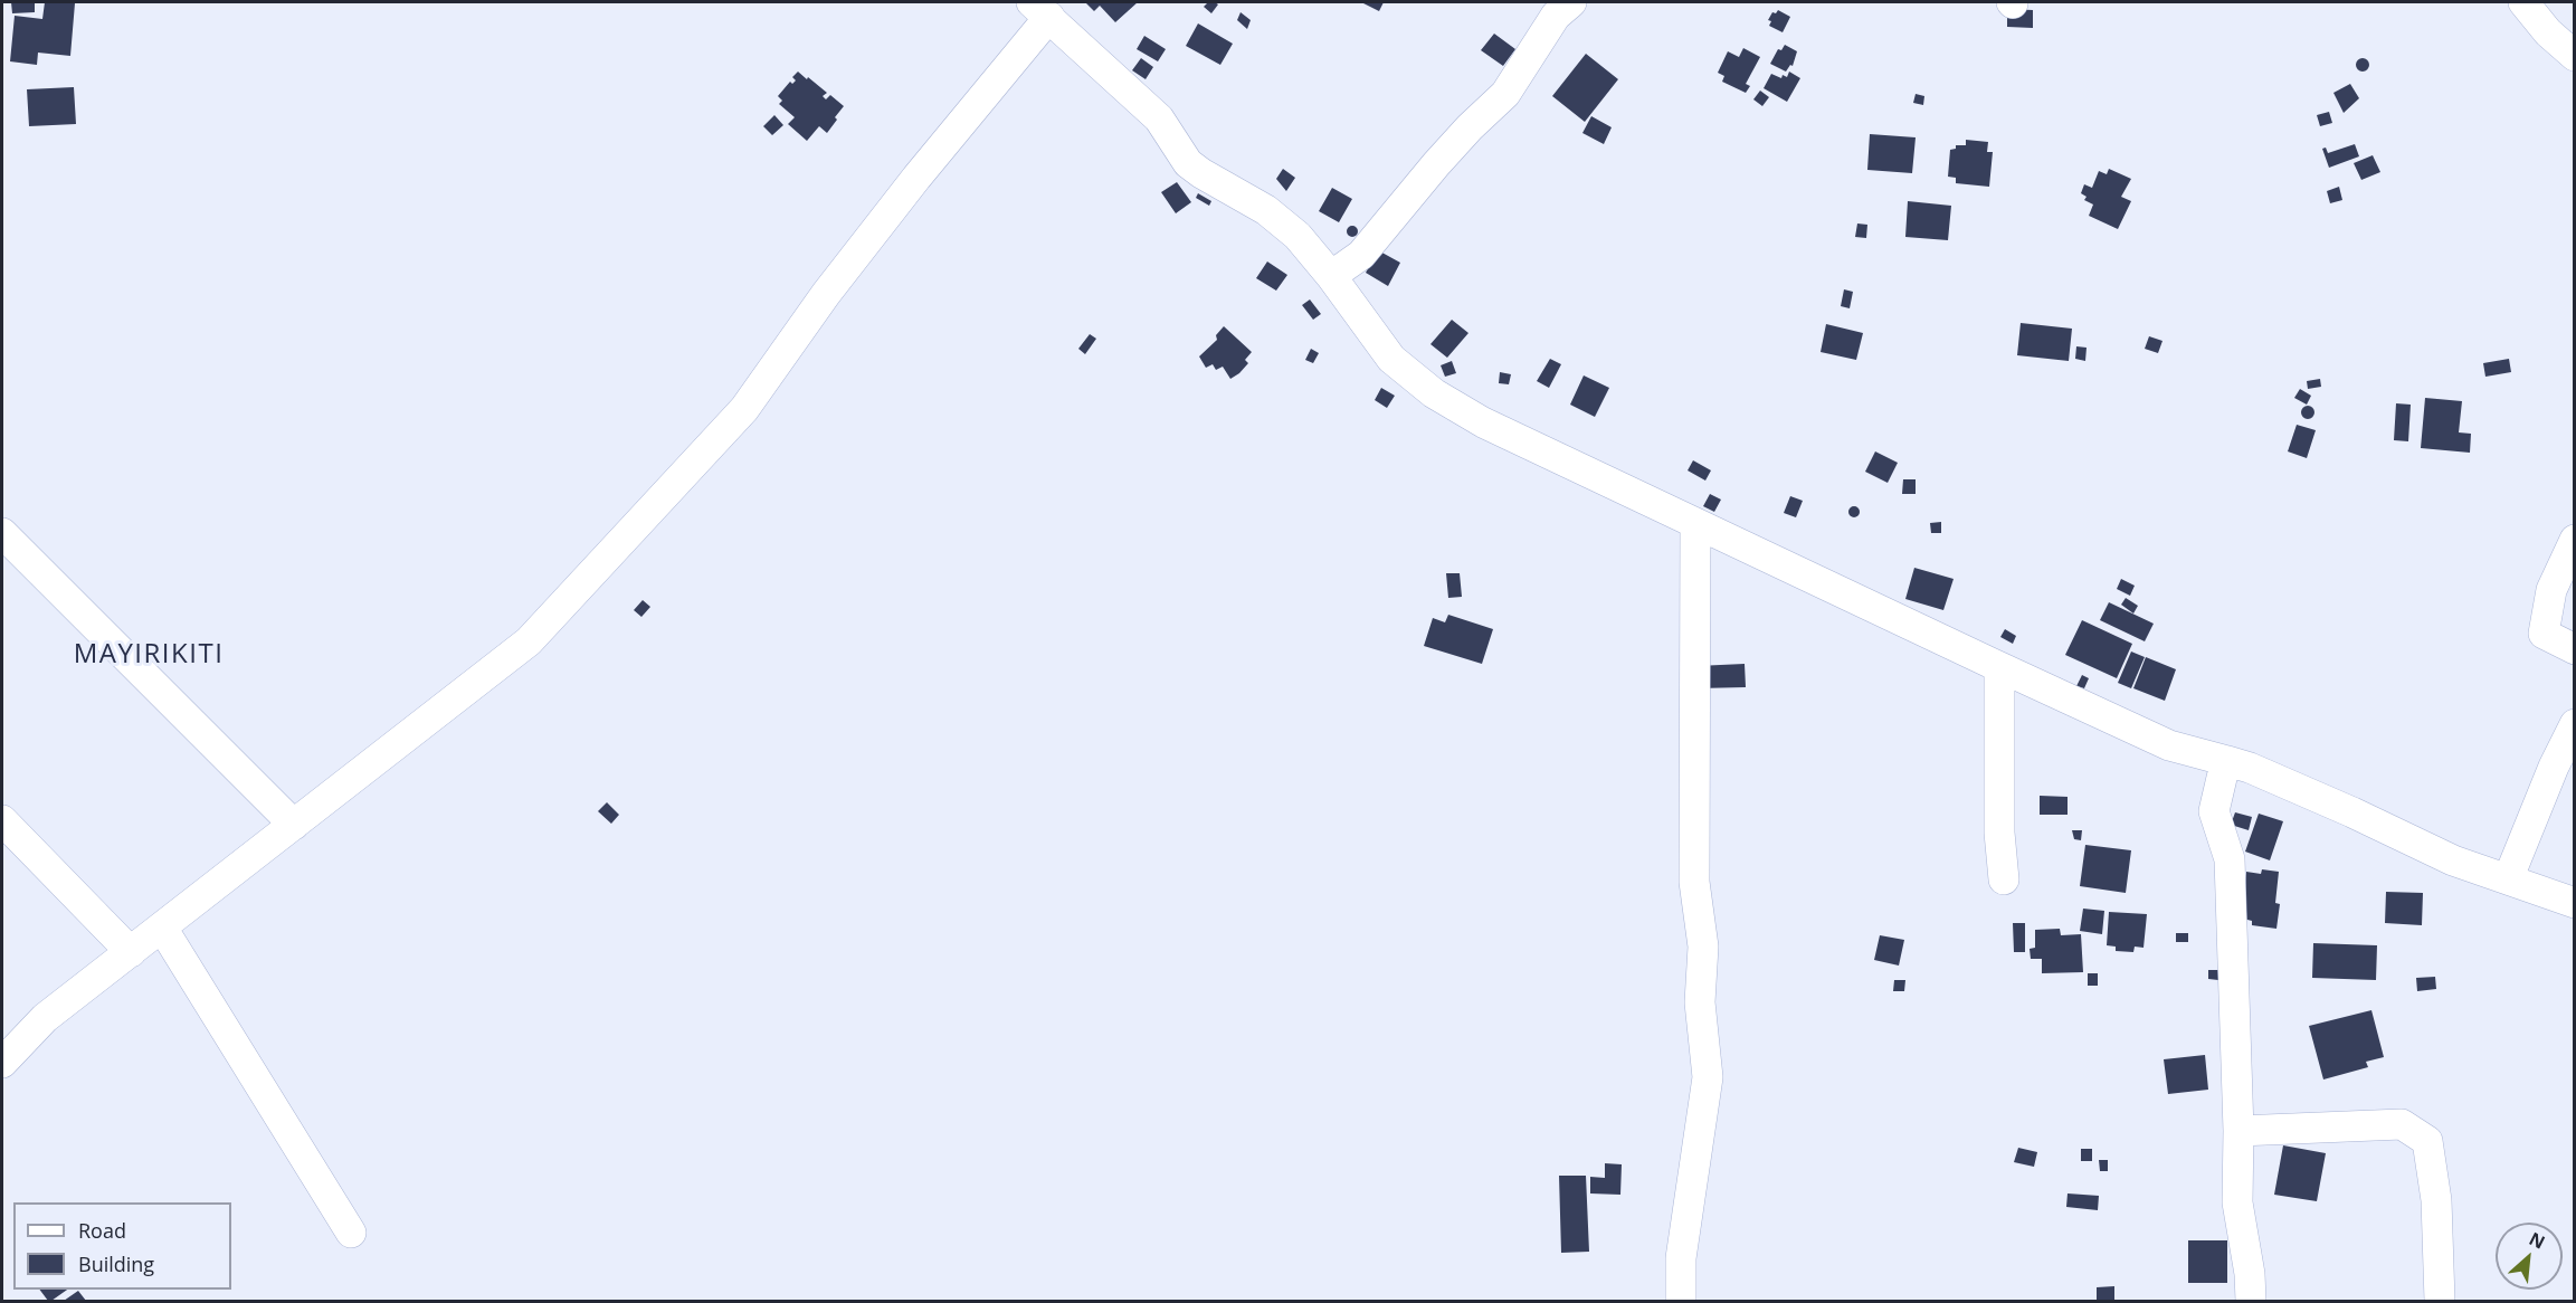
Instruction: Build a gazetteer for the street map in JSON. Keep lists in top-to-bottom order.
{
  "districts": ["MAYIRIKITI"],
  "legend": ["Road", "Building"],
  "north": "top right"
}
